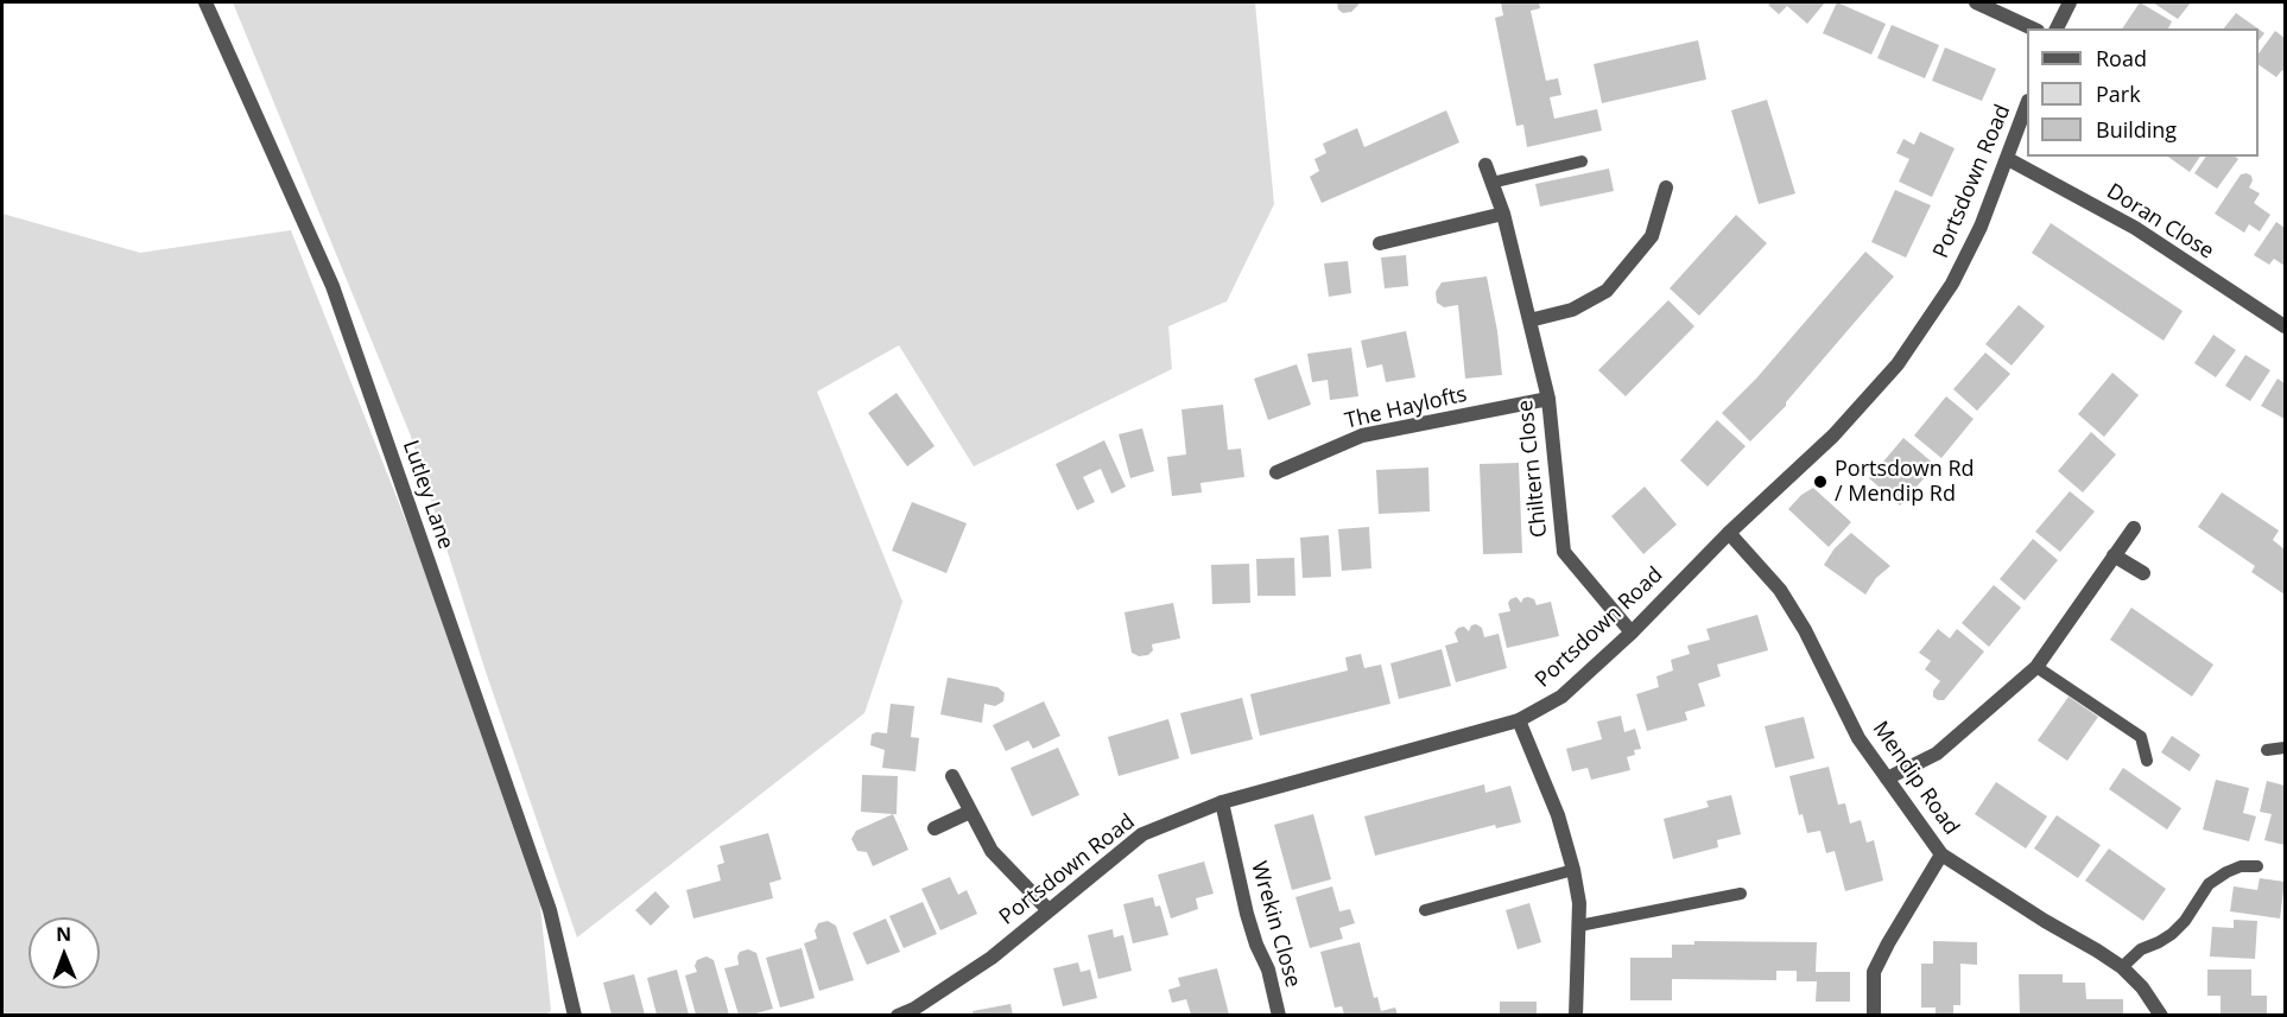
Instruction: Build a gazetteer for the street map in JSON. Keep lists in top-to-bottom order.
{
  "streets": {
    "street": [
      "Portsdown Road",
      "Doran Close",
      "The Haylofts",
      "Chiltern Close",
      "Lutley Lane",
      "Mendip Road",
      "Wrekin Close"
    ]
  },
  "crossings": [
    ["Portsdown Road", "Doran Close"],
    ["Portsdown Road", "Chiltern Close"],
    ["Portsdown Road", "Mendip Road"],
    ["Portsdown Road", "Wrekin Close"],
    ["The Haylofts", "Chiltern Close"]
  ],
  "places": ["Portsdown Rd / Mendip Rd"],
  "legend": ["Road", "Park", "Building"],
  "north": "top"
}
